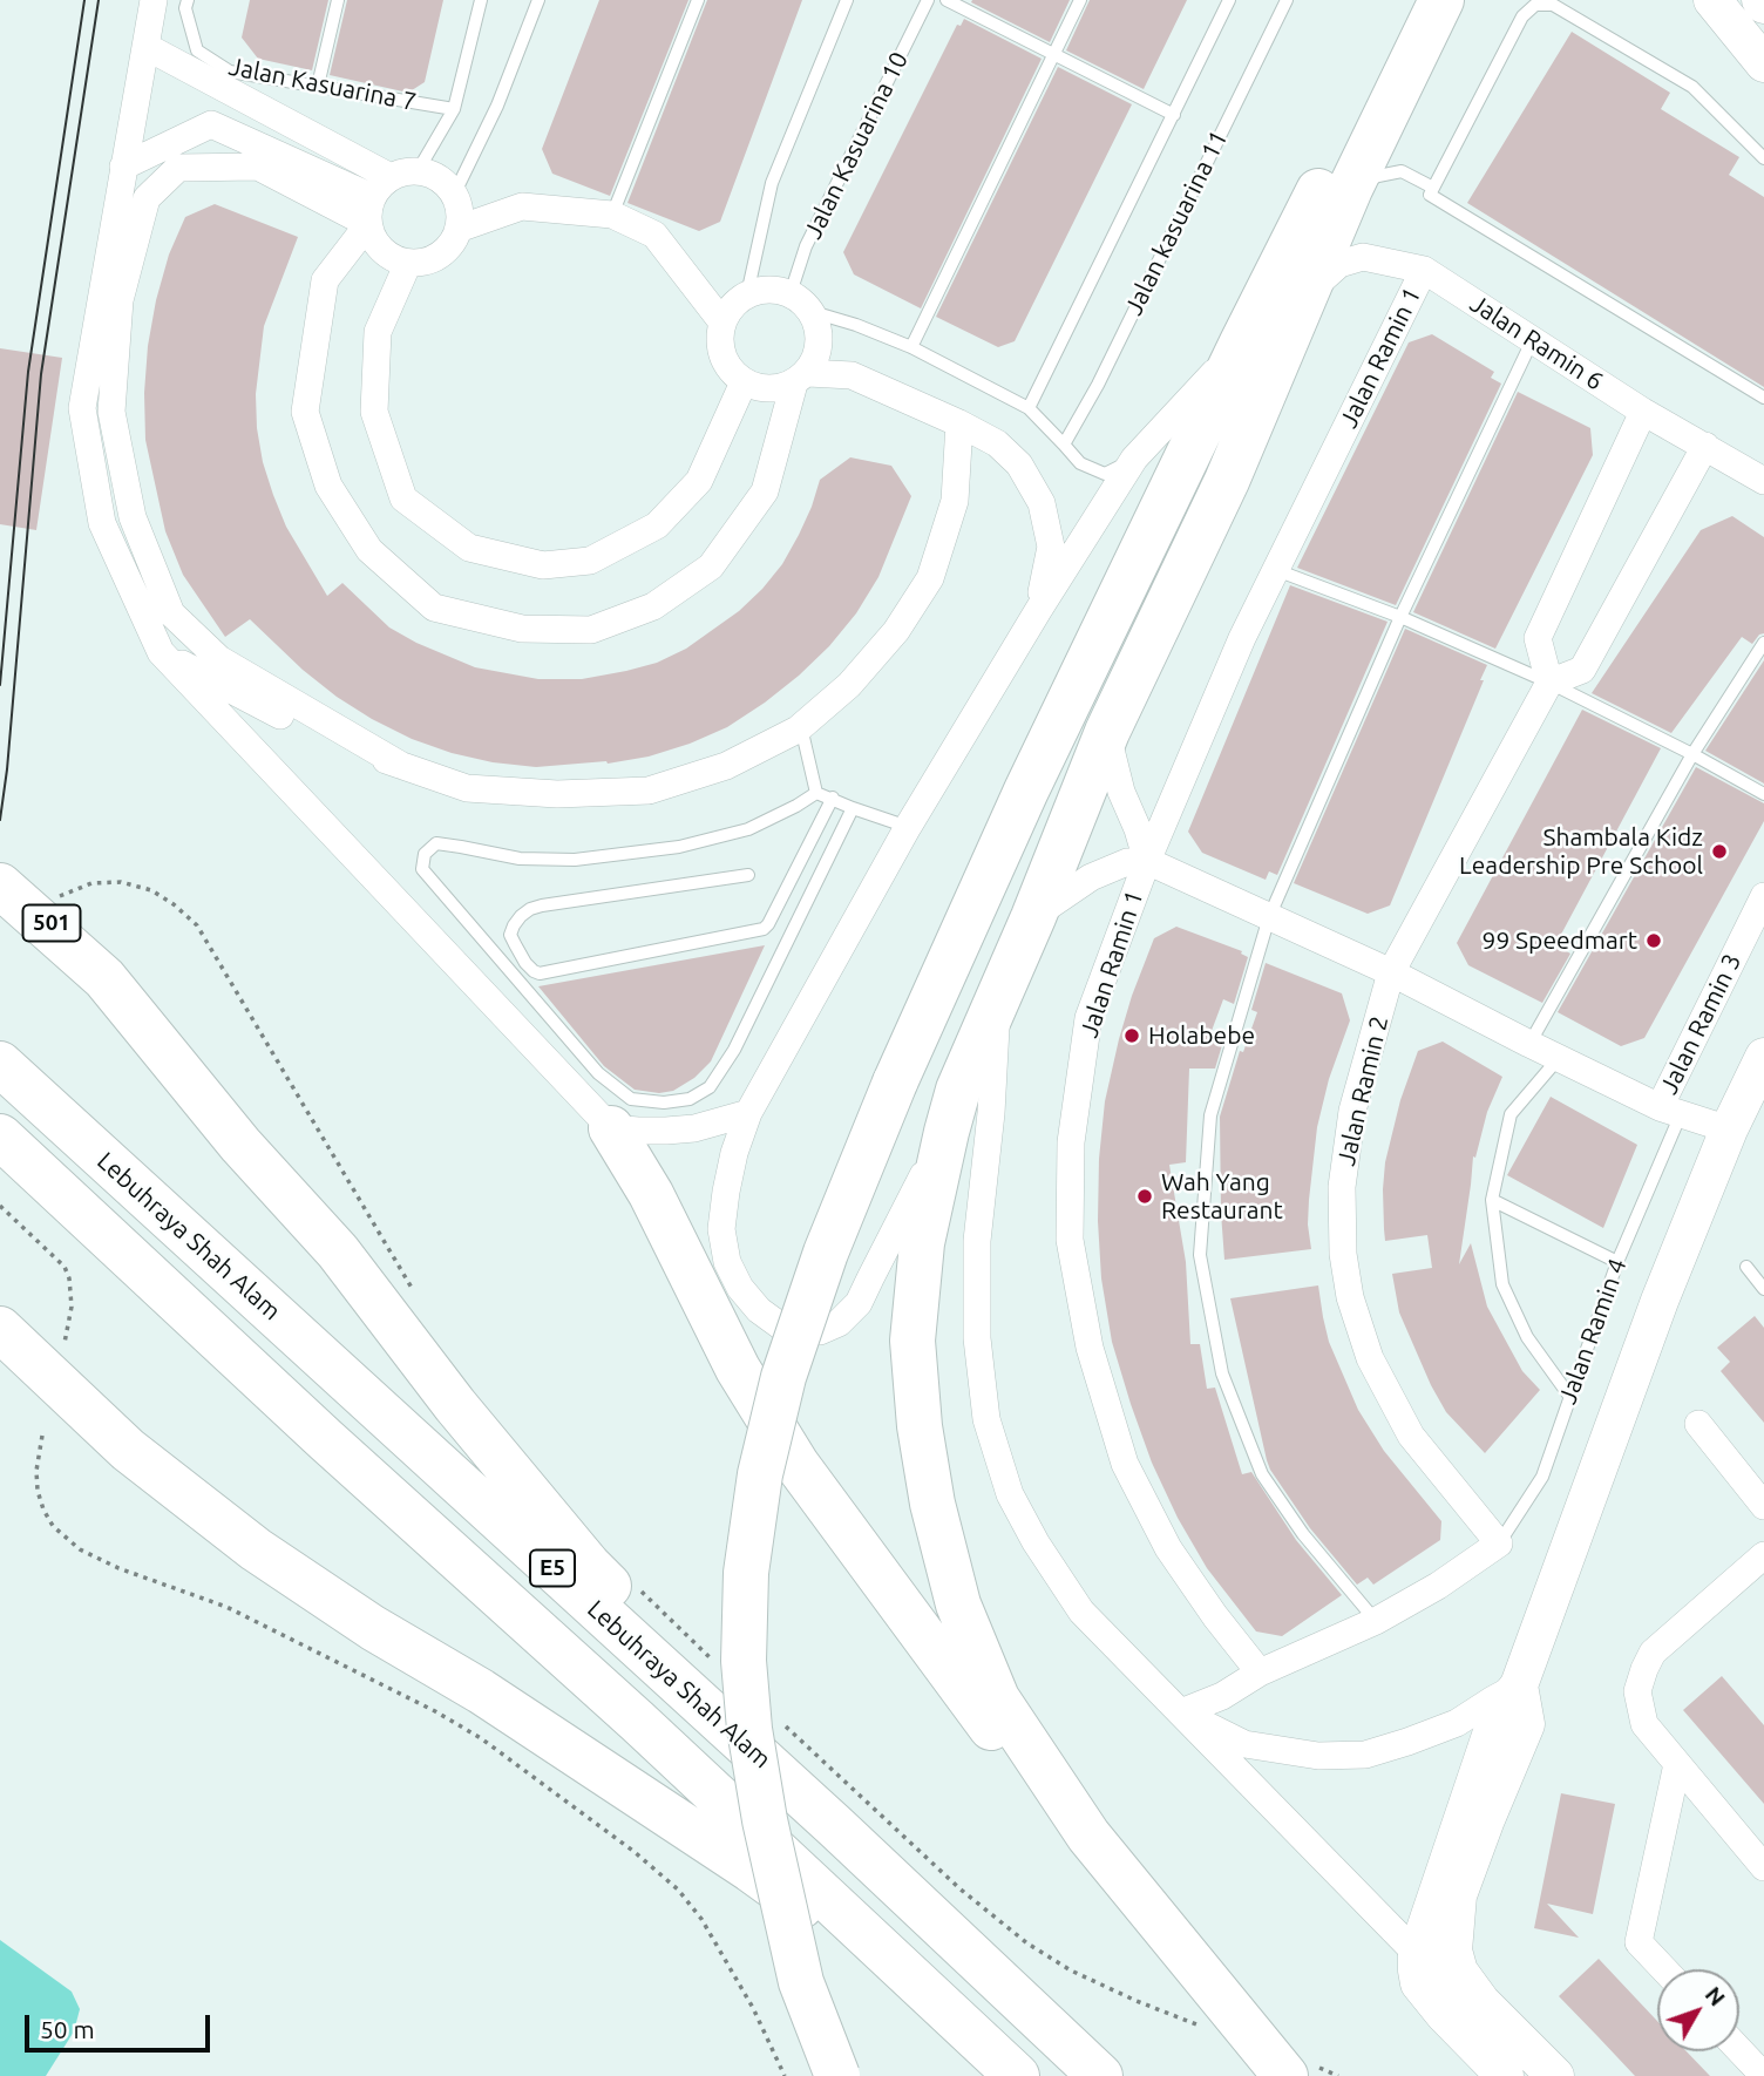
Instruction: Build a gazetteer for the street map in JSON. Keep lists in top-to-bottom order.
{
  "streets": {
    "highway": ["501", "Lebuhraya Shah Alam", "E5"],
    "street": [
      "Jalan Ramin 6",
      "Jalan Ramin 1",
      "Jalan Ramin 3",
      "Jalan Ramin 2"
    ],
    "lane": [
      "Jalan Kasuarina 7",
      "Jalan Kasuarina 10",
      "Jalan kasuarina 11",
      "Jalan Ramin 4"
    ]
  },
  "crossings": [
    ["Jalan Ramin 6", "Jalan Ramin 1"],
    ["Jalan Ramin 3", "Jalan Ramin 4"],
    ["Jalan Ramin 2", "Jalan Ramin 4"]
  ],
  "places": [
    "Shambala Kidz Leadership Pre School",
    "99 Speedmart",
    "Holabebe",
    "Wah Yang Restaurant"
  ],
  "scale_bar": "50 m",
  "north": "top right"
}
